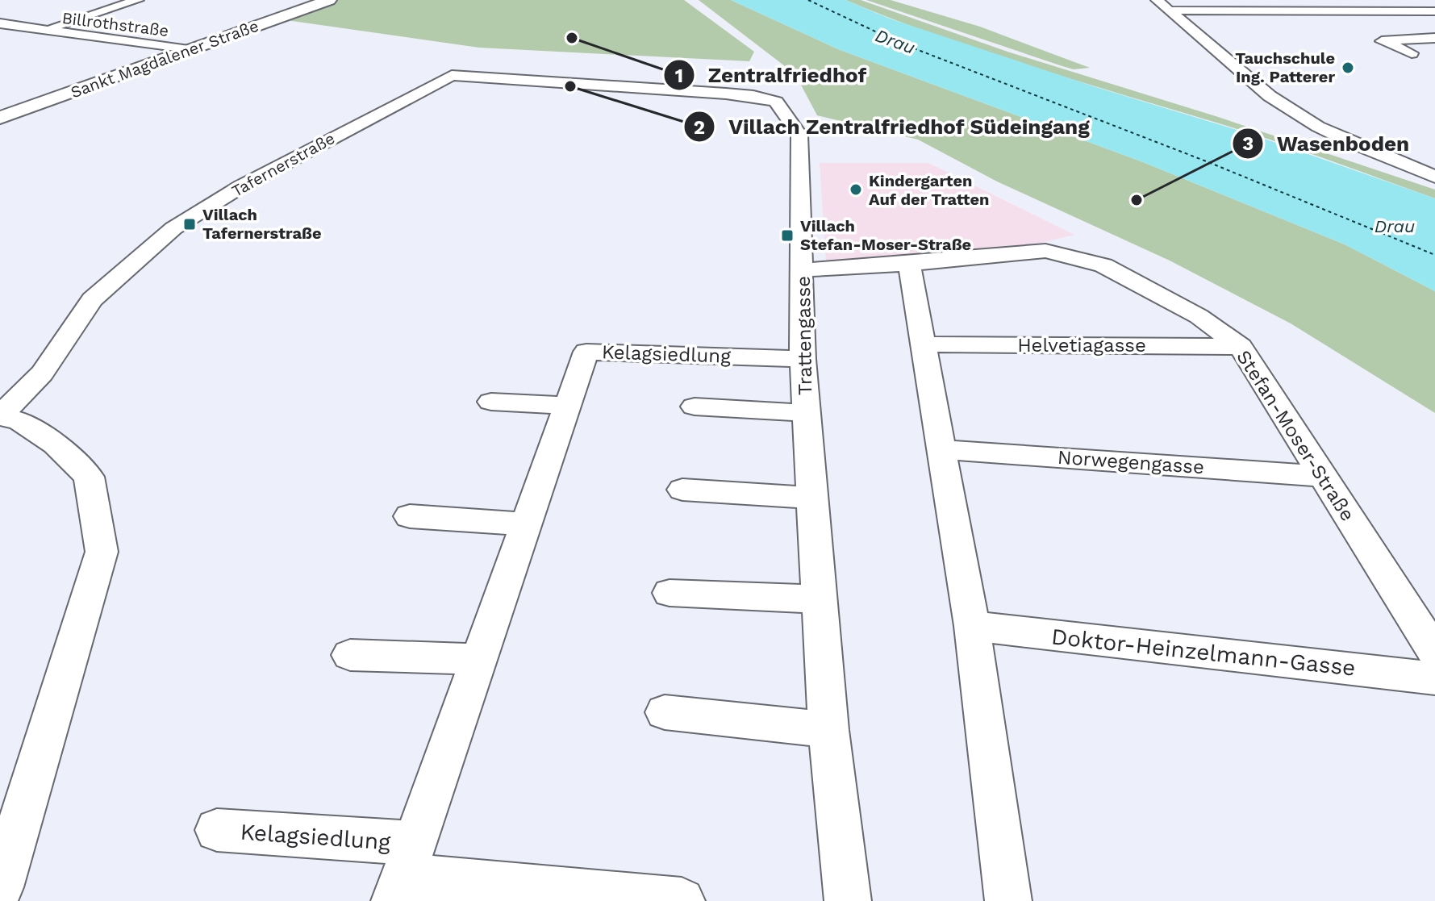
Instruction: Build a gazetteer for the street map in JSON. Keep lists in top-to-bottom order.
{
  "streets": {
    "street": [
      "Billrothstraße",
      "Sankt Magdalener Straße",
      "Tafernerstraße",
      "Trattengasse",
      "Helvetiagasse",
      "Kelagsiedlung",
      "Stefan-Moser-Straße",
      "Norwegengasse",
      "Doktor-Heinzelmann-Gasse"
    ]
  },
  "crossings": [
    ["Billrothstraße", "Sankt Magdalener Straße"],
    ["Tafernerstraße", "Trattengasse"],
    ["Trattengasse", "Kelagsiedlung"],
    ["Trattengasse", "Stefan-Moser-Straße"],
    ["Helvetiagasse", "Stefan-Moser-Straße"],
    ["Stefan-Moser-Straße", "Norwegengasse"]
  ],
  "water": ["Drau"],
  "places": {
    "other": [
      "Zentralfriedhof",
      "Tauchschule Ing. Patterer",
      "Villach Zentralfriedhof Südeingang",
      "Kindergarten Auf der Tratten",
      "Wasenboden"
    ],
    "transit": ["Villach Tafernerstraße", "Villach Stefan-Moser-Straße"]
  }
}
